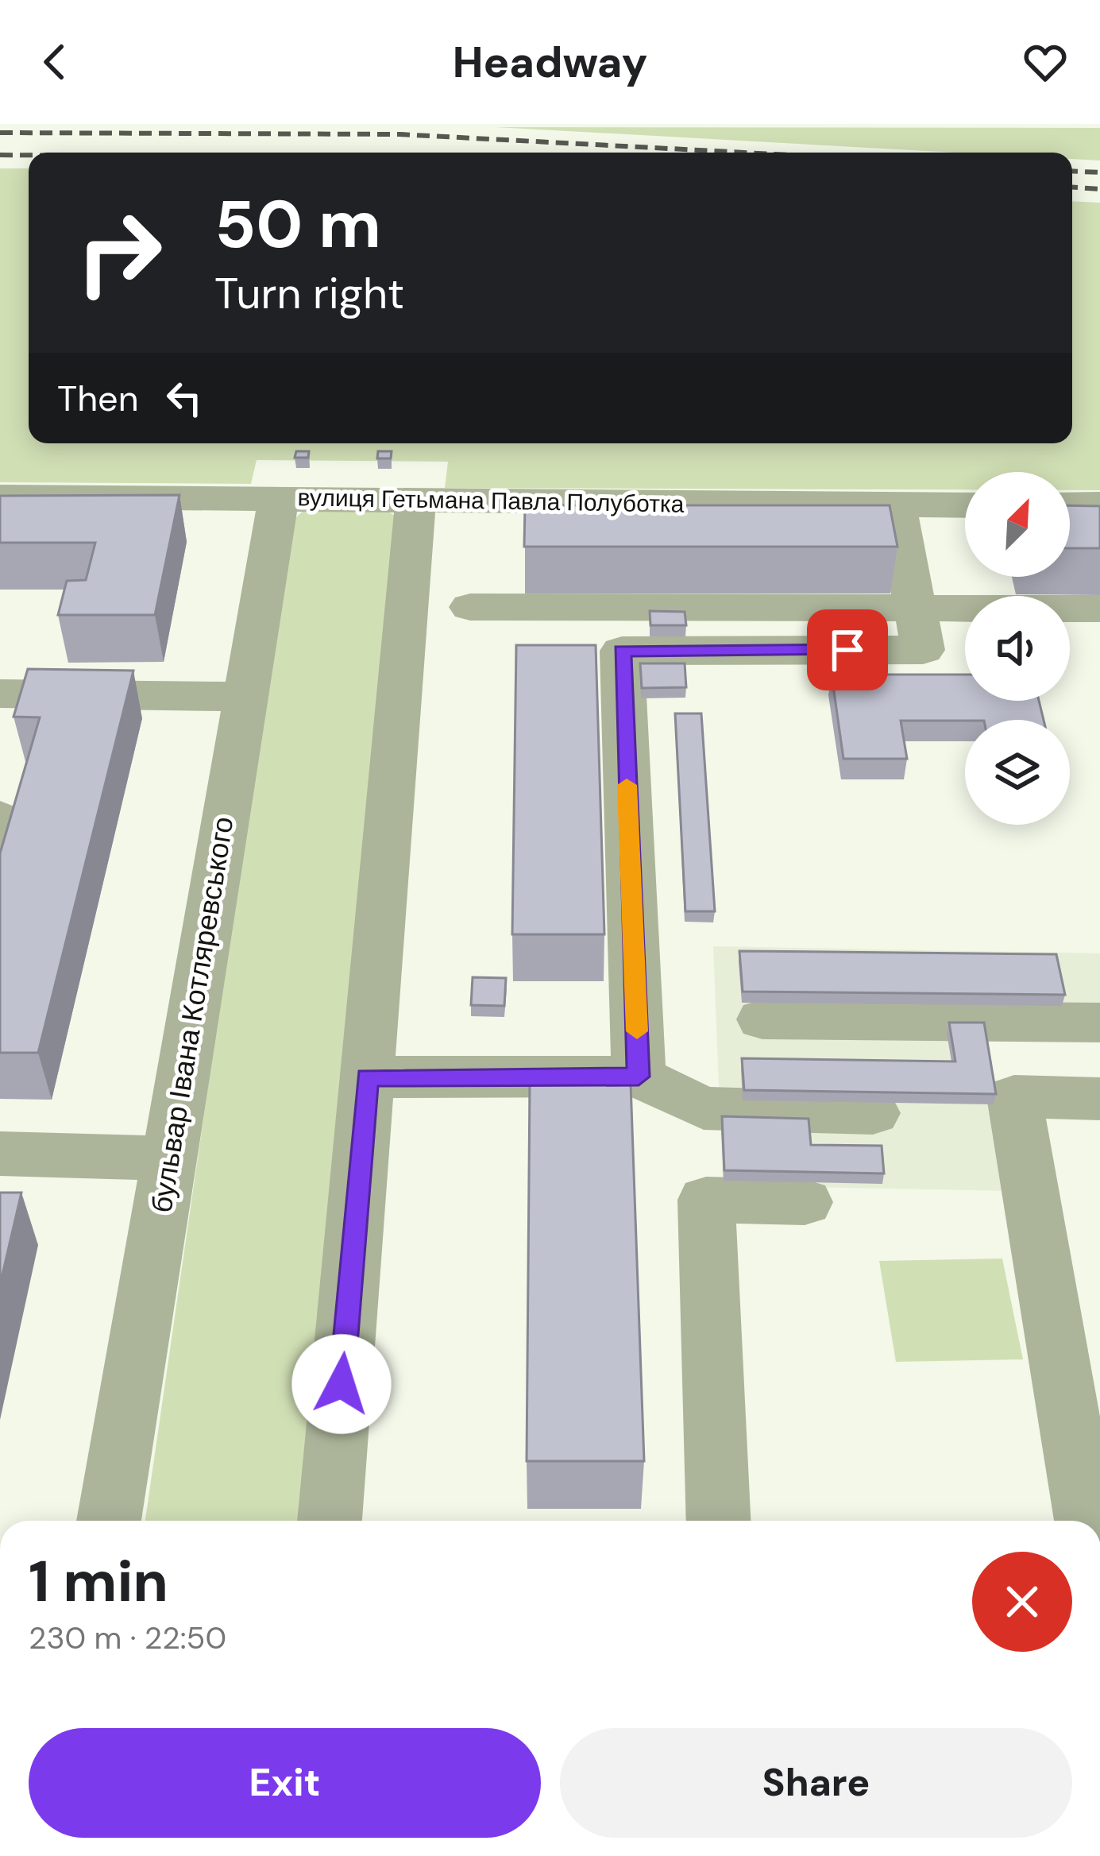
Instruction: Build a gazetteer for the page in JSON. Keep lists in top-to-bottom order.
{
  "streets": {
    "street": ["вулиця Гетьмана Павла Полуботка", "бульвар Івана Котляревського"]
  },
  "crossings": [
    ["вулиця Гетьмана Павла Полуботка", "бульвар Івана Котляревського"]
  ],
  "north": "top right",
  "page": {
    "header": "Headway",
    "turn": ["50 m", "Turn right"],
    "then": "Then",
    "heading": ["1 min", "230 m · 22:50"],
    "buttons": ["Exit", "Share"]
  }
}
